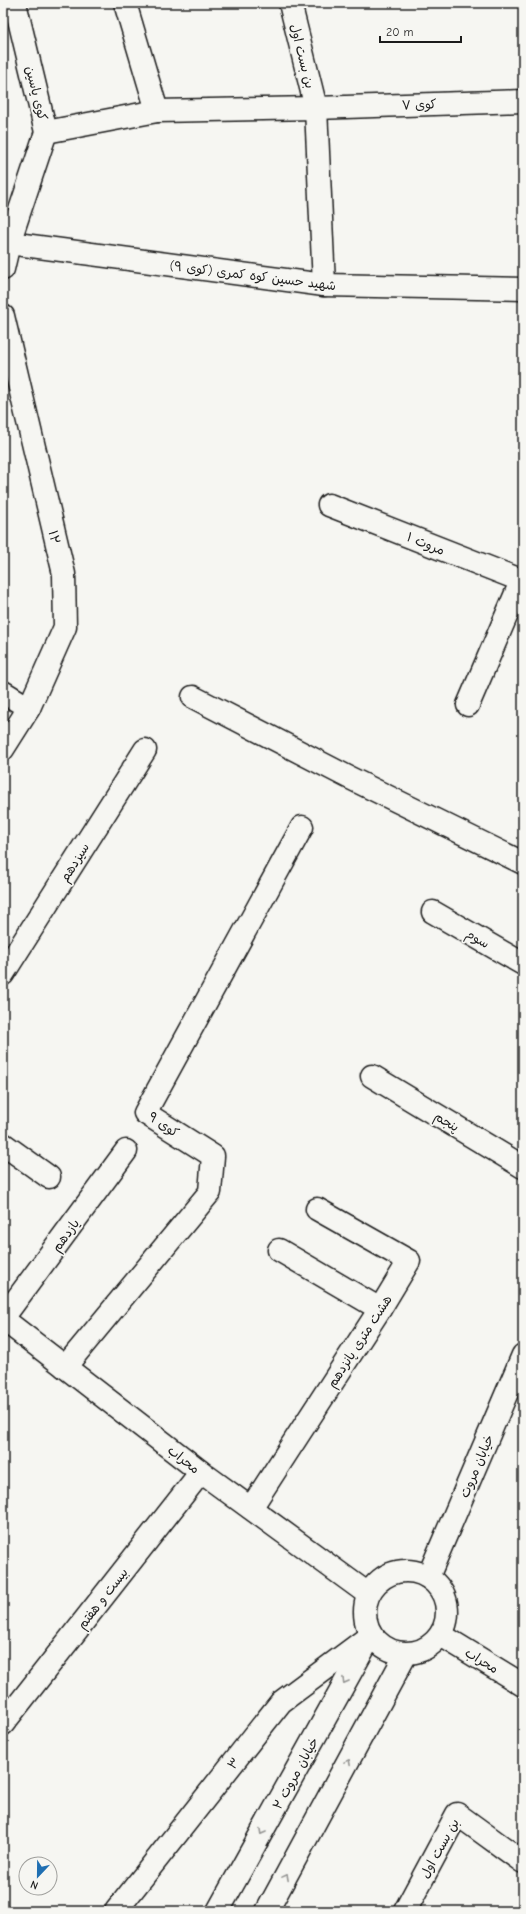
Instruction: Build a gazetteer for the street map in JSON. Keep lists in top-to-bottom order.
{
  "streets": {
    "street": [
      "بن بست اول",
      "کوی یاسین",
      "کوی ۷",
      "شهید حسین کوه کمری (کوی ۹)",
      "۱۲",
      "مروت ۱",
      "سیزدهم",
      "سوم",
      "پنجم",
      "کوی ۹",
      "یازدهم",
      "هشت متری پانزدهم",
      "محراب",
      "خیابان مروت",
      "بیست و هفتم",
      "۳",
      "خیابان مروت ۲"
    ]
  },
  "crossings": [
    ["بن بست اول", "کوی ۷"],
    ["بن بست اول", "شهید حسین کوه کمری (کوی ۹)"],
    ["کوی یاسین", "کوی ۷"],
    ["کوی یاسین", "شهید حسین کوه کمری (کوی ۹)"],
    ["کوی ۹", "محراب"],
    ["یازدهم", "محراب"],
    ["هشت متری پانزدهم", "محراب"],
    ["محراب", "خیابان مروت"],
    ["محراب", "بیست و هفتم"],
    ["محراب", "۳"],
    ["محراب", "خیابان مروت ۲"],
    ["خیابان مروت", "۳"],
    ["خیابان مروت", "خیابان مروت ۲"],
    ["۳", "خیابان مروت ۲"]
  ],
  "scale_bar": "20 m",
  "north": "bottom"
}
